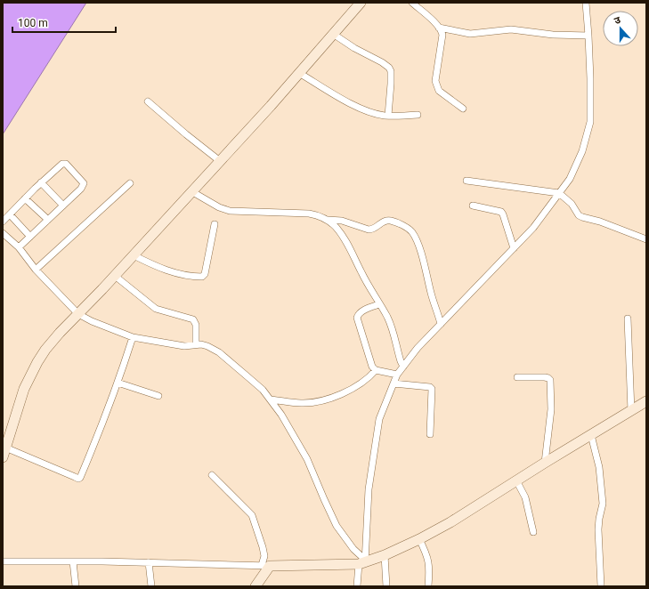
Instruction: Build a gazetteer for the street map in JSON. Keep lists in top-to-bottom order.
{
  "scale_bar": "100 m",
  "north": "top"
}
